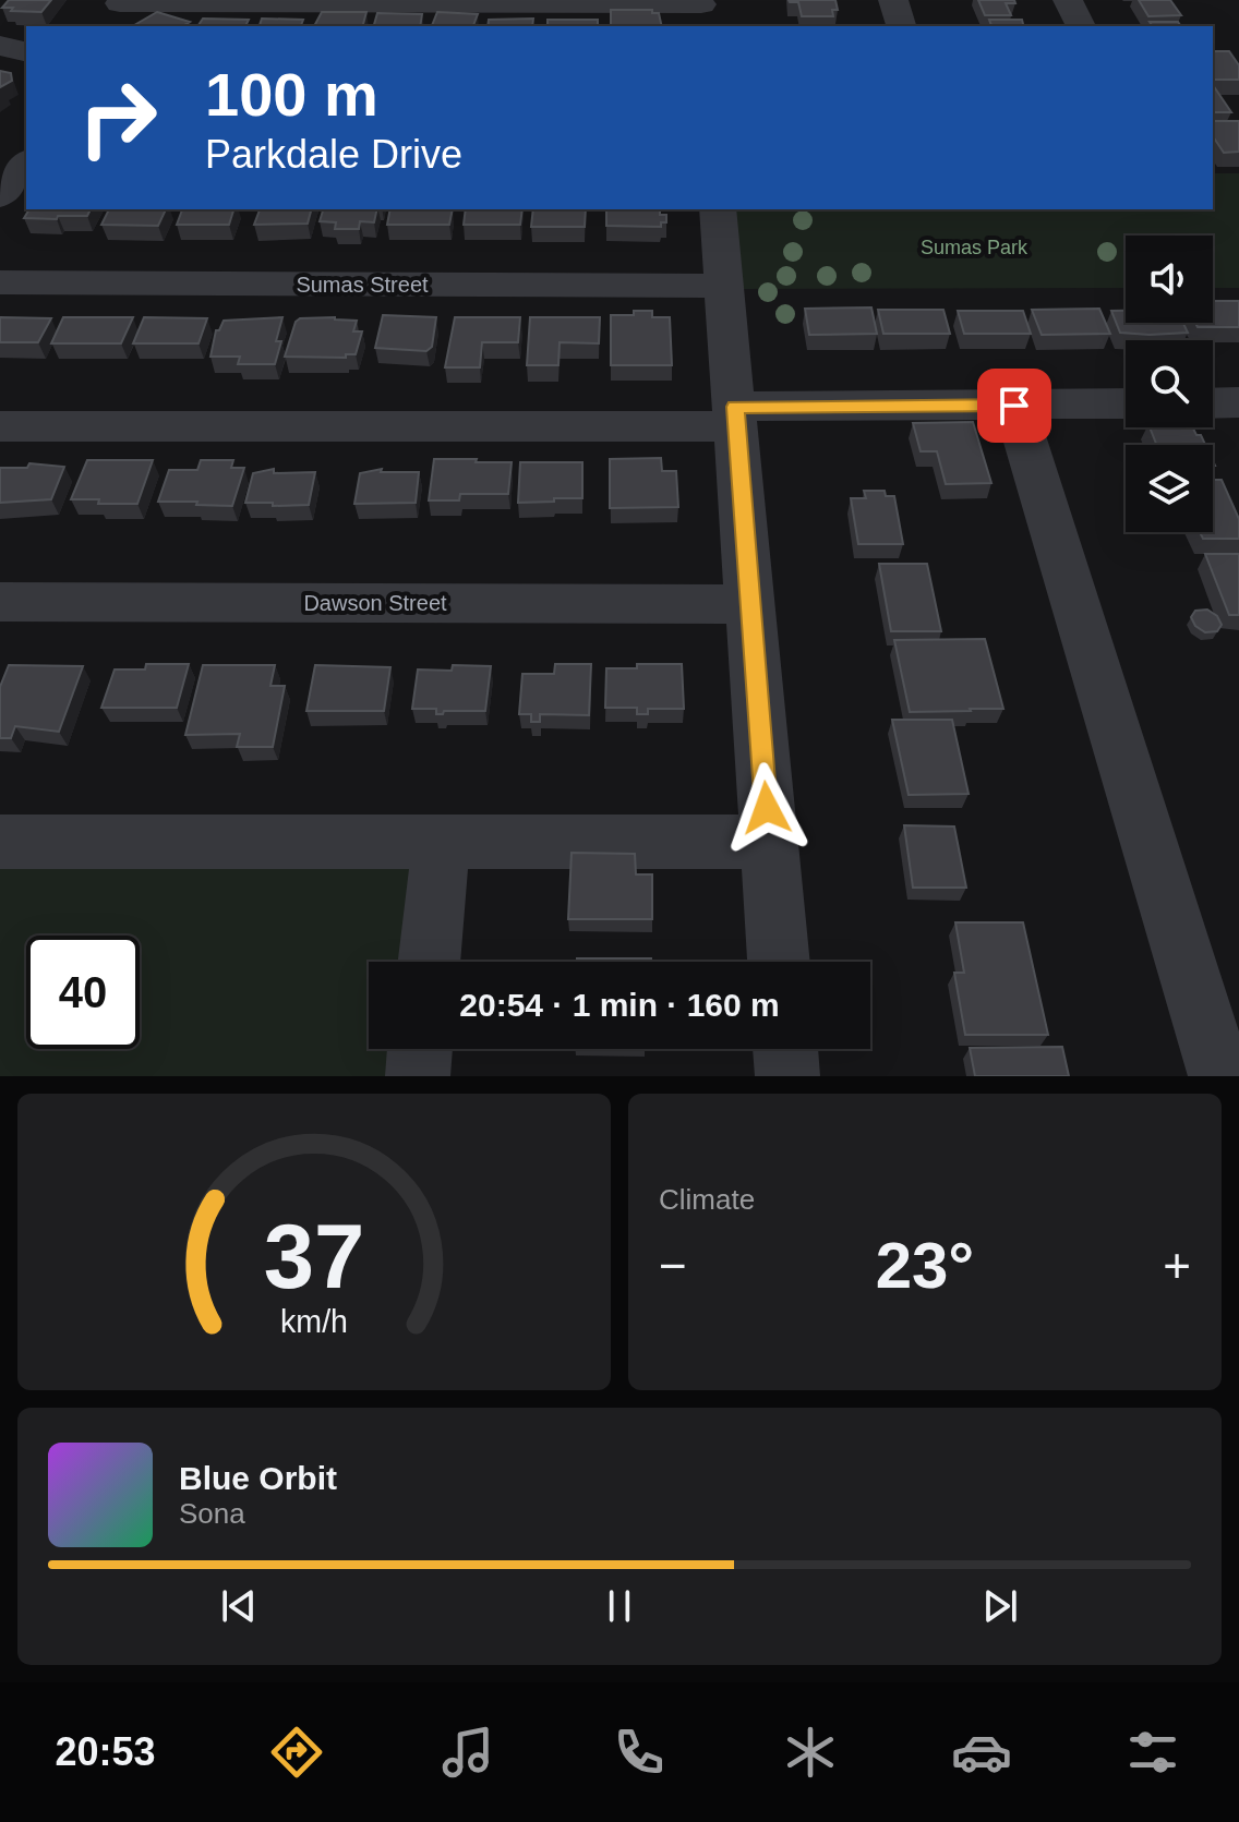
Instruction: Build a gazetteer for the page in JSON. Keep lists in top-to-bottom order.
{
  "streets": {
    "street": ["Sumas Street", "Dawson Street"]
  },
  "parks": ["Sumas Park"],
  "page": {
    "turn": ["100 m", "Parkdale Drive"],
    "limit": "40",
    "trip": "20:54 · 1 min · 160 m",
    "tile": "Climate",
    "heat": ["−", "23°", "+"],
    "song": ["Blue Orbit", "Sona"],
    "tabs": "20:53",
    "gauge": ["37", "km/h"]
  }
}
